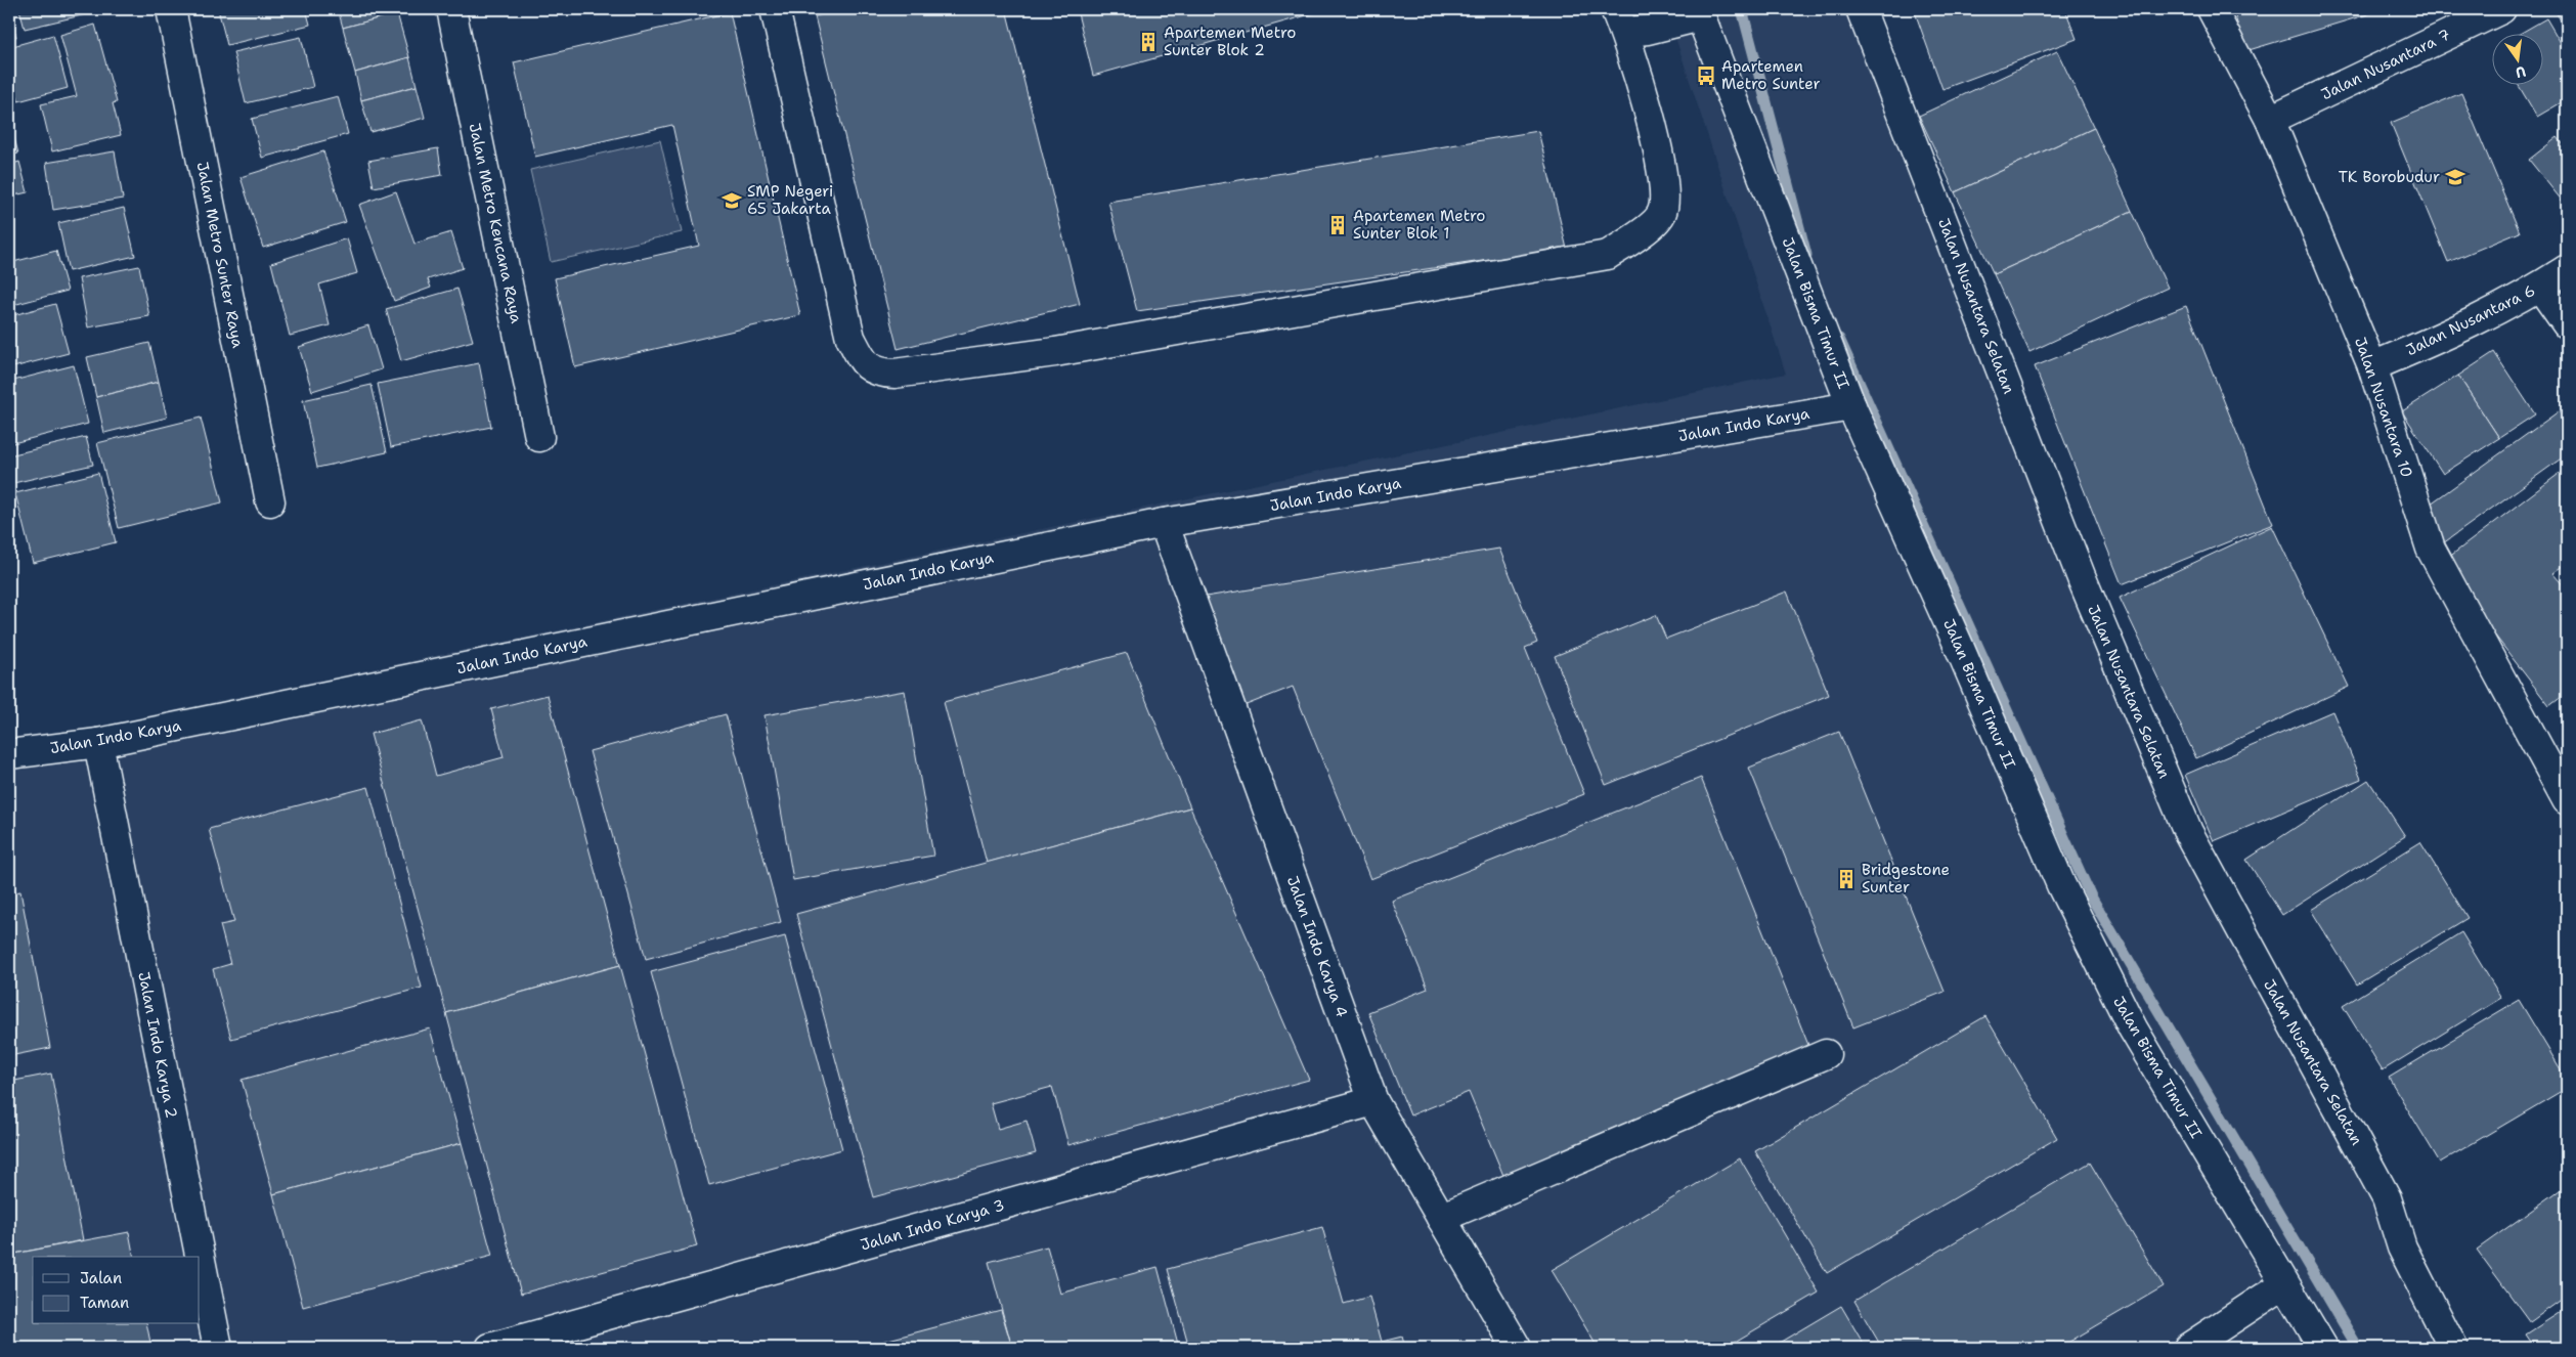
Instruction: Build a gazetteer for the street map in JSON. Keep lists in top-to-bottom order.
{
  "streets": {
    "street": [
      "Jalan Nusantara 7",
      "Jalan Metro Kencana Raya",
      "Jalan Metro Sunter Raya",
      "Jalan Nusantara Selatan",
      "Jalan Bisma Timur II",
      "Jalan Nusantara 6",
      "Jalan Nusantara 10",
      "Jalan Indo Karya",
      "Jalan Indo Karya 4",
      "Jalan Indo Karya 2",
      "Jalan Indo Karya 3"
    ]
  },
  "crossings": [
    ["Jalan Nusantara 7", "Jalan Nusantara 10"],
    ["Jalan Bisma Timur II", "Jalan Indo Karya"],
    ["Jalan Nusantara 6", "Jalan Nusantara 10"],
    ["Jalan Indo Karya", "Jalan Indo Karya 4"],
    ["Jalan Indo Karya", "Jalan Indo Karya 2"],
    ["Jalan Indo Karya 4", "Jalan Indo Karya 3"]
  ],
  "places": {
    "building": ["Apartemen Metro Sunter Blok 2", "Apartemen Metro Sunter Blok 1", "Bridgestone Sunter"],
    "bus stop": ["Apartemen Metro Sunter"],
    "school or university": ["TK Borobudur", "SMP Negeri 65 Jakarta"]
  },
  "legend": ["Jalan", "Taman"],
  "north": "bottom"
}
